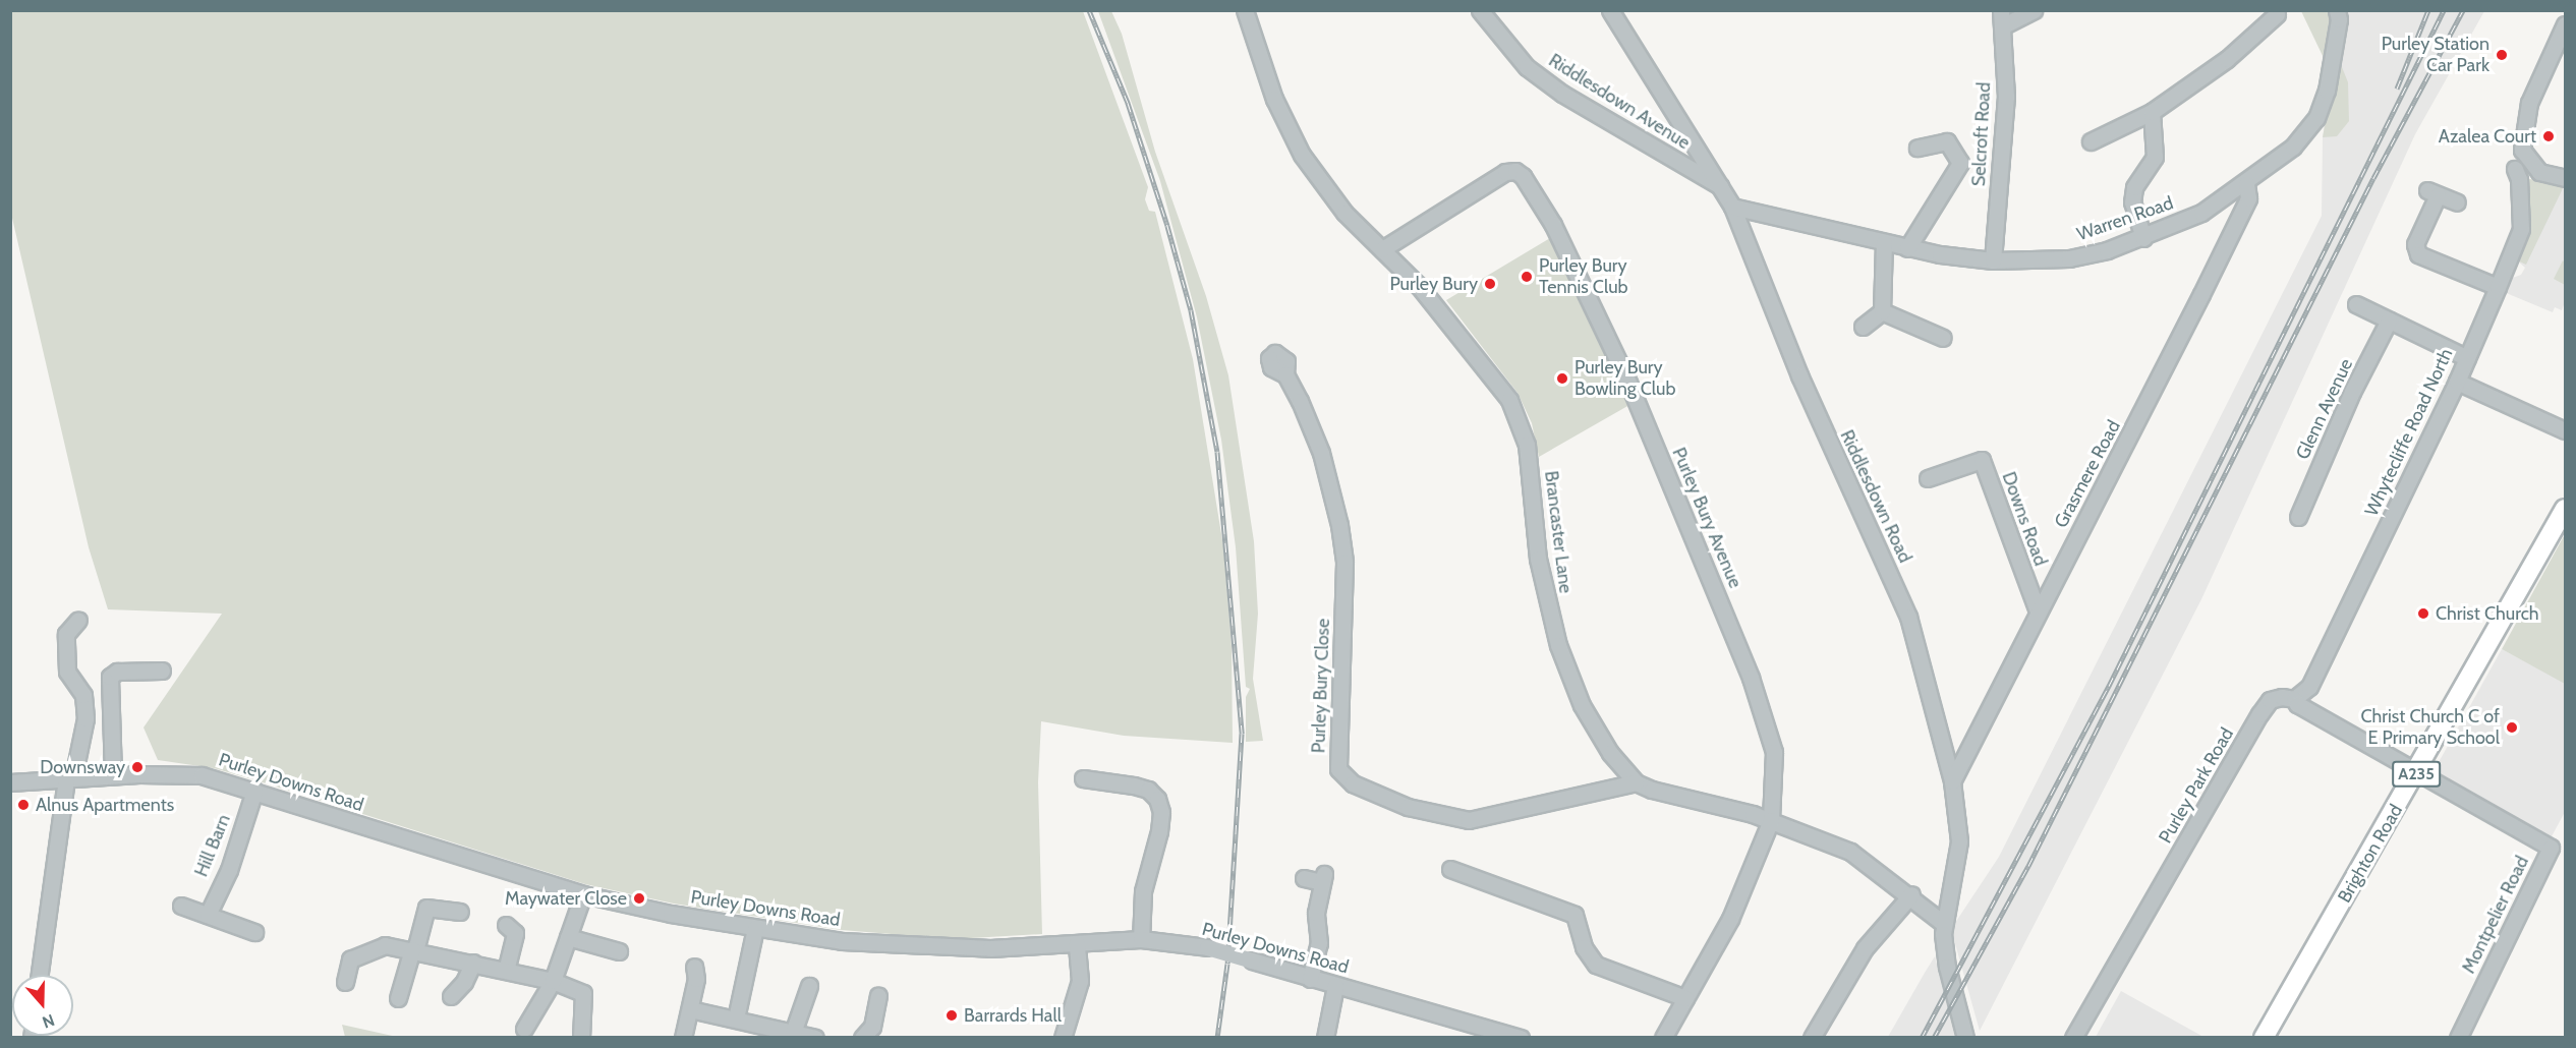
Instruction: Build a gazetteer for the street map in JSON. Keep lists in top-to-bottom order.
{
  "streets": {
    "main road": ["A235", "Brighton Road"],
    "street": [
      "Riddlesdown Avenue",
      "Selcroft Road",
      "Warren Road",
      "Glenn Avenue",
      "Whytecliffe Road North",
      "Grasmere Road",
      "Riddlesdown Road",
      "Purley Bury Avenue",
      "Downs Road",
      "Brancaster Lane",
      "Purley Bury Close",
      "Purley Downs Road",
      "Purley Park Road",
      "Hill Barn",
      "Montpelier Road"
    ]
  },
  "crossings": [
    ["Riddlesdown Avenue", "Riddlesdown Road"],
    ["Selcroft Road", "Warren Road"],
    ["Warren Road", "Grasmere Road"],
    ["Warren Road", "Riddlesdown Road"],
    ["Whytecliffe Road North", "Purley Park Road"],
    ["Grasmere Road", "Riddlesdown Road"],
    ["Grasmere Road", "Downs Road"],
    ["Purley Bury Avenue", "Brancaster Lane"],
    ["Brancaster Lane", "Purley Bury Close"],
    ["Purley Downs Road", "Hill Barn"],
    ["Brighton Road", "Montpelier Road"]
  ],
  "places": [
    "Purley Station Car Park",
    "Azalea Court",
    "Purley Bury Tennis Club",
    "Purley Bury",
    "Purley Bury Bowling Club",
    "Christ Church",
    "Christ Church C of E Primary School",
    "Downsway",
    "Alnus Apartments",
    "Maywater Close",
    "Barrards Hall"
  ],
  "north": "bottom"
}
